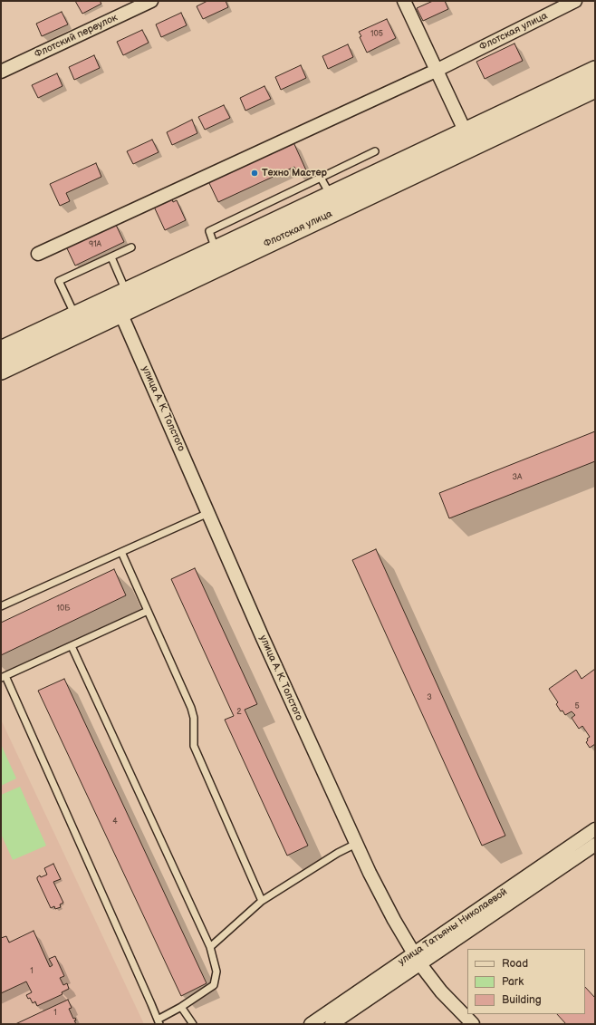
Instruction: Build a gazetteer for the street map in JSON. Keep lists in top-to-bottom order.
{
  "streets": {
    "main road": ["Флотская улица"],
    "street": ["Флотский переулок", "улица А. К. Толстого", "улица Татьяны Николаевой"]
  },
  "crossings": [
    ["Флотская улица", "улица А. К. Толстого"],
    ["улица А. К. Толстого", "улица Татьяны Николаевой"]
  ],
  "places": ["Техно Мастер"],
  "house_numbers": [
    "105",
    "91А",
    "3А",
    "10Б",
    "3",
    "5",
    "2",
    "4",
    "1",
    "1"
  ],
  "legend": ["Road", "Park", "Building"]
}
